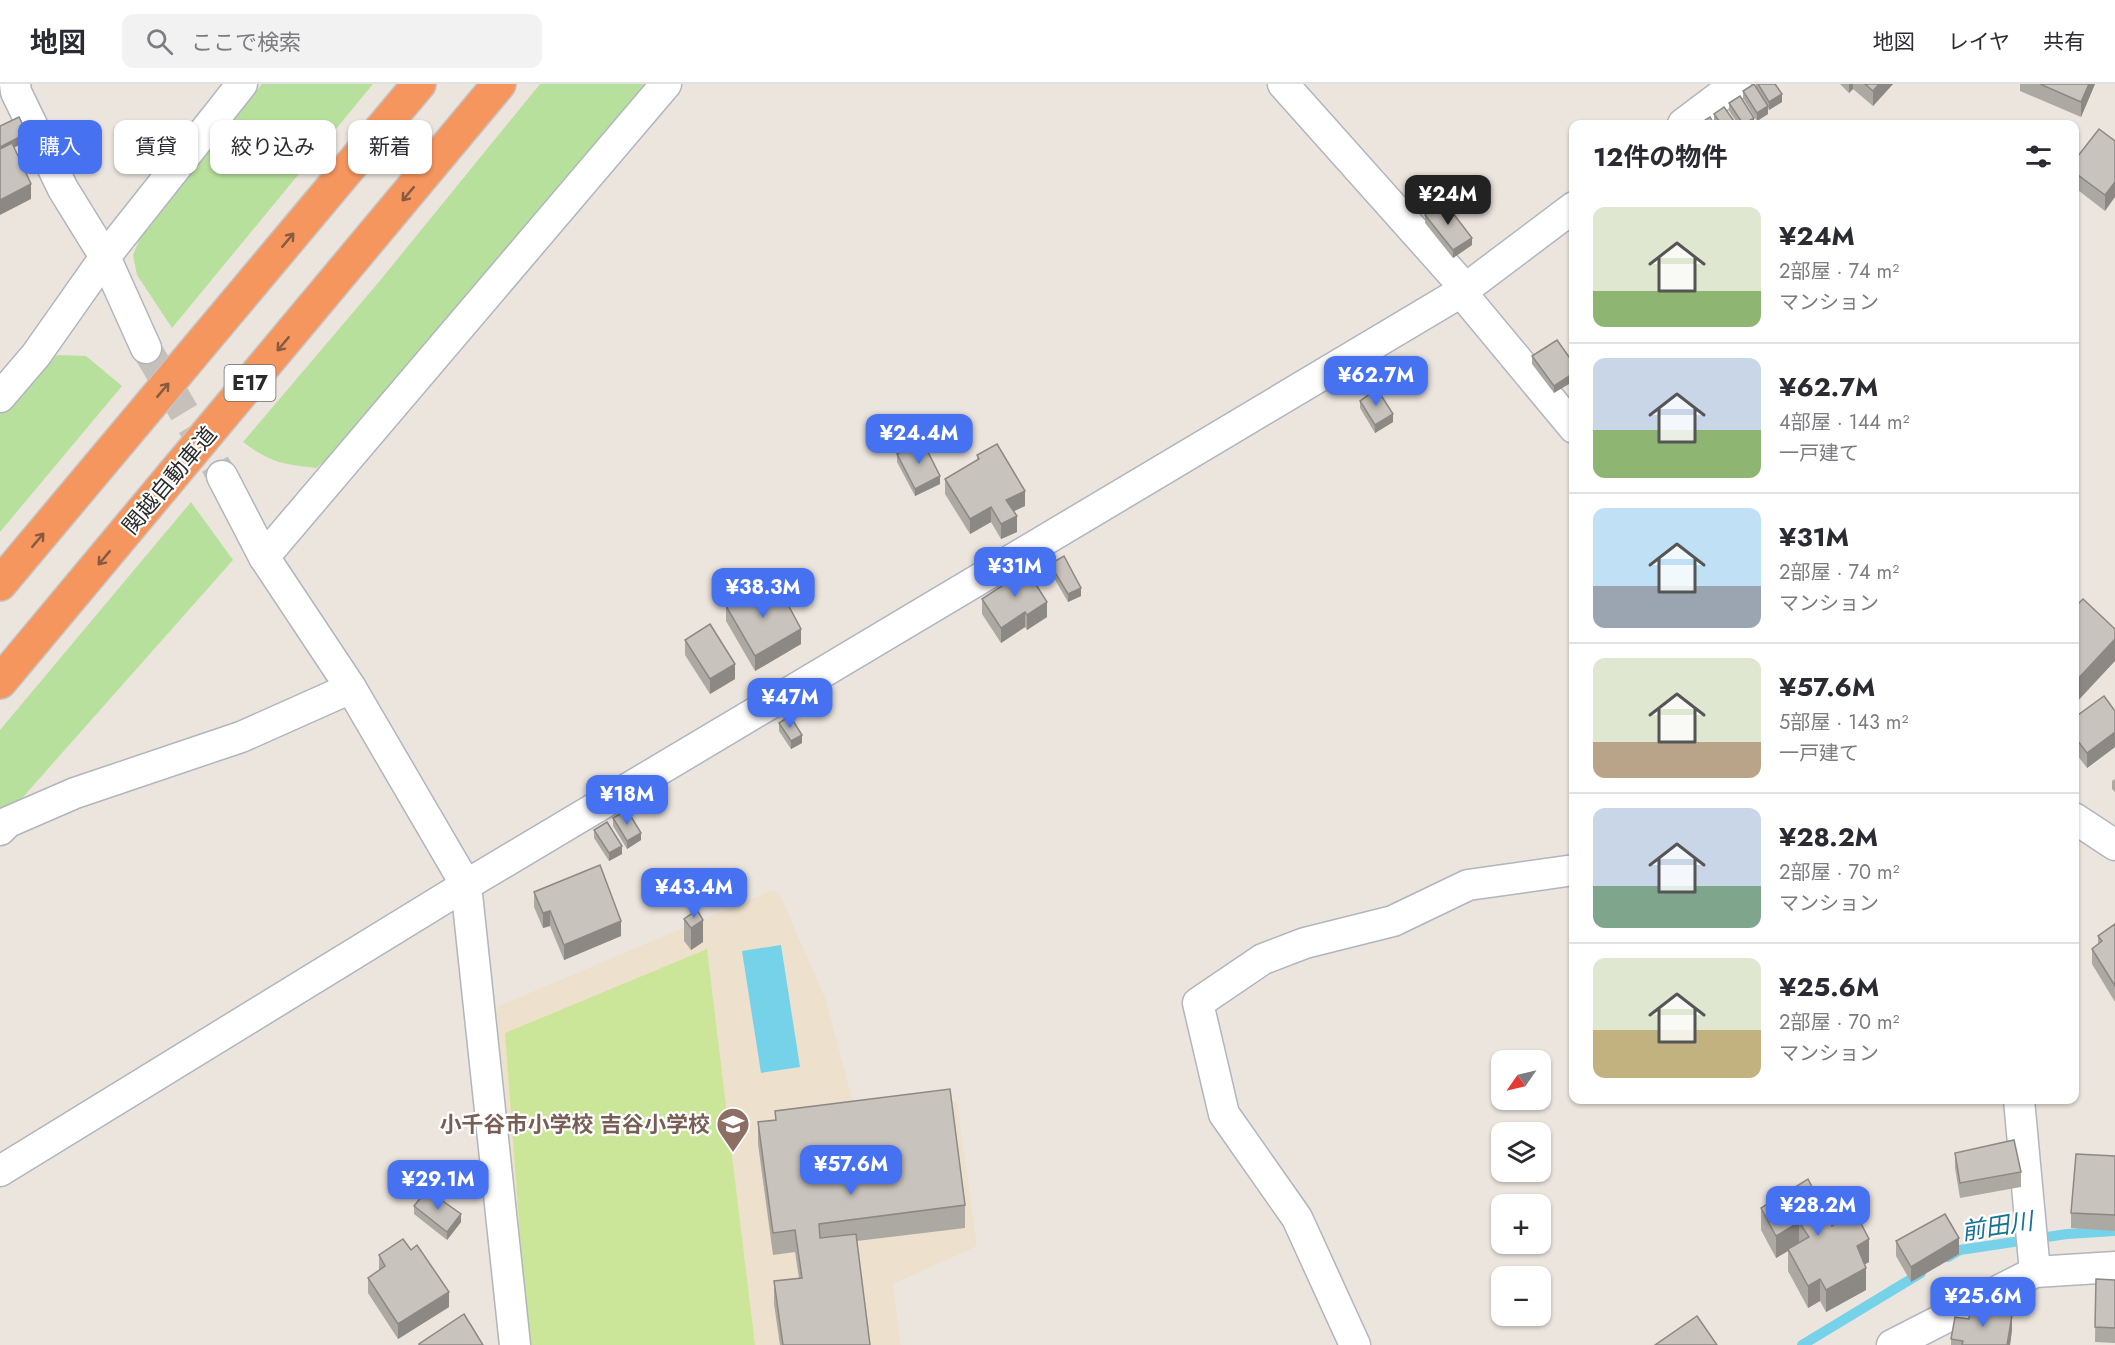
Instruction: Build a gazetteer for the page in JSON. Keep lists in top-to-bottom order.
{
  "streets": {
    "highway": ["E17", "関越自動車道"]
  },
  "water": ["前田川"],
  "places": {
    "school or university": ["小千谷市小学校 吉谷小学校"]
  },
  "north": "bottom left",
  "page": {
    "header": "地図",
    "search": "ここで検索",
    "nav": ["地図", "レイヤ", "共有"],
    "chip": [
      "購入",
      "賃貸",
      "絞り込み",
      "新着"
    ],
    "heading": "12件の物件",
    "price": [
      "¥24M",
      "¥62.7M",
      "¥24.4M",
      "¥31M",
      "¥38.3M",
      "¥47M",
      "¥18M",
      "¥43.4M",
      "¥57.6M",
      "¥29.1M",
      "¥28.2M",
      "¥25.6M"
    ],
    "list": [
      {
        "name": "¥24M",
        "note": "2部屋 · 74 m² · マンション"
      },
      {
        "name": "¥62.7M",
        "note": "4部屋 · 144 m² · 一戸建て"
      },
      {
        "name": "¥31M",
        "note": "2部屋 · 74 m² · マンション"
      },
      {
        "name": "¥57.6M",
        "note": "5部屋 · 143 m² · 一戸建て"
      },
      {
        "name": "¥28.2M",
        "note": "2部屋 · 70 m² · マンション"
      },
      {
        "name": "¥25.6M",
        "note": "2部屋 · 70 m² · マンション"
      }
    ],
    "map_buttons": ["+", "−"]
  }
}
